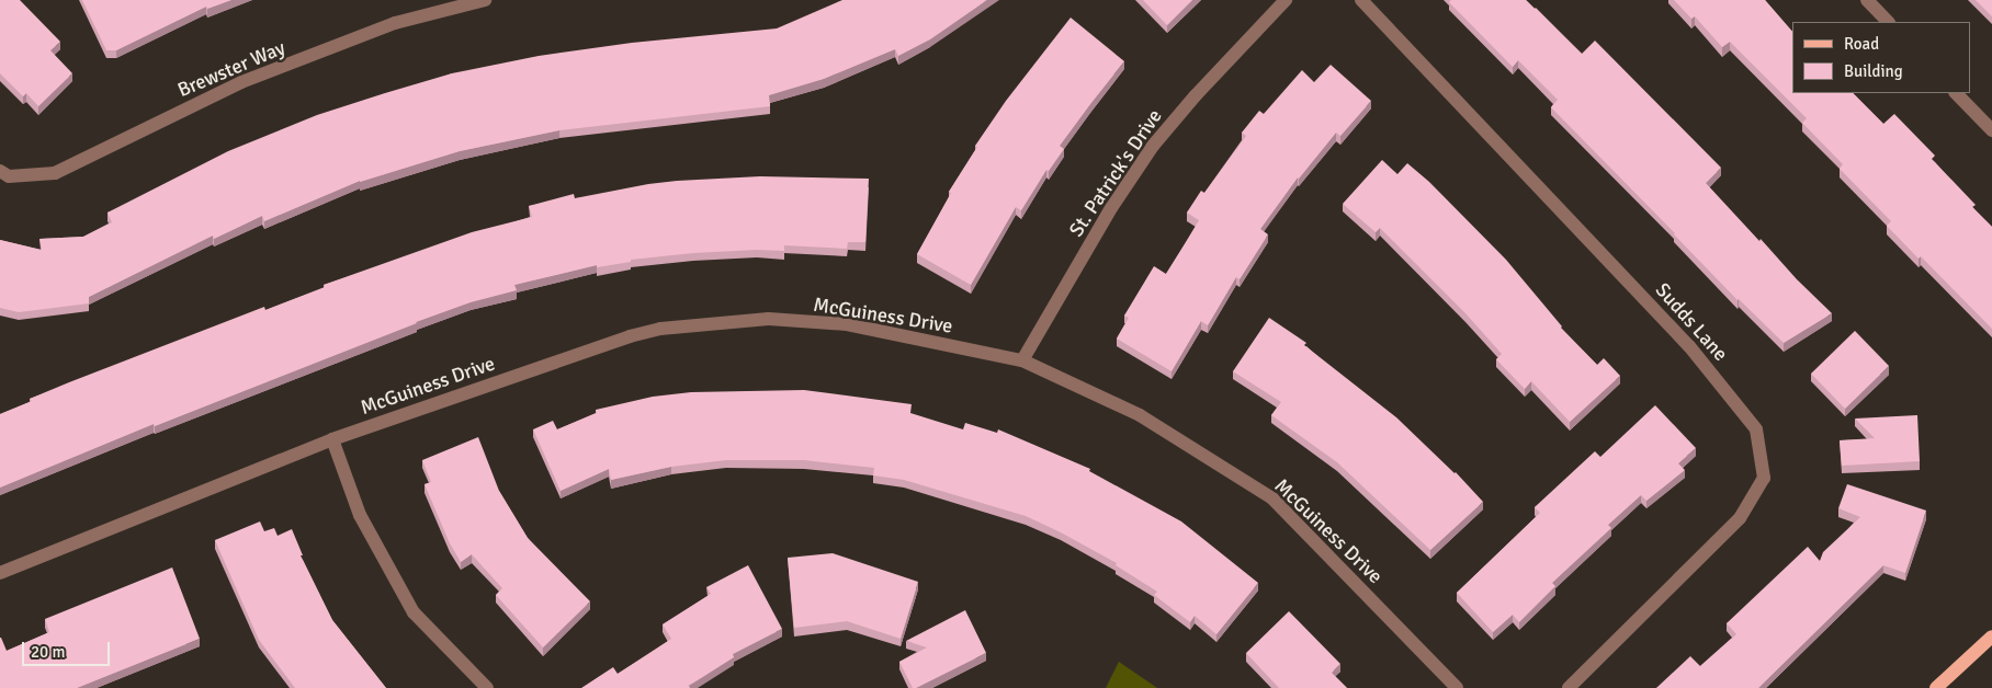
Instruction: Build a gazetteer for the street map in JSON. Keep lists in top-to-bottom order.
{
  "streets": {
    "street": [
      "Brewster Way",
      "St. Patrick's Drive",
      "McGuiness Drive",
      "Sudds Lane"
    ]
  },
  "crossings": [
    ["St. Patrick's Drive", "McGuiness Drive"]
  ],
  "legend": ["Road", "Building"],
  "scale_bar": "20 m"
}
